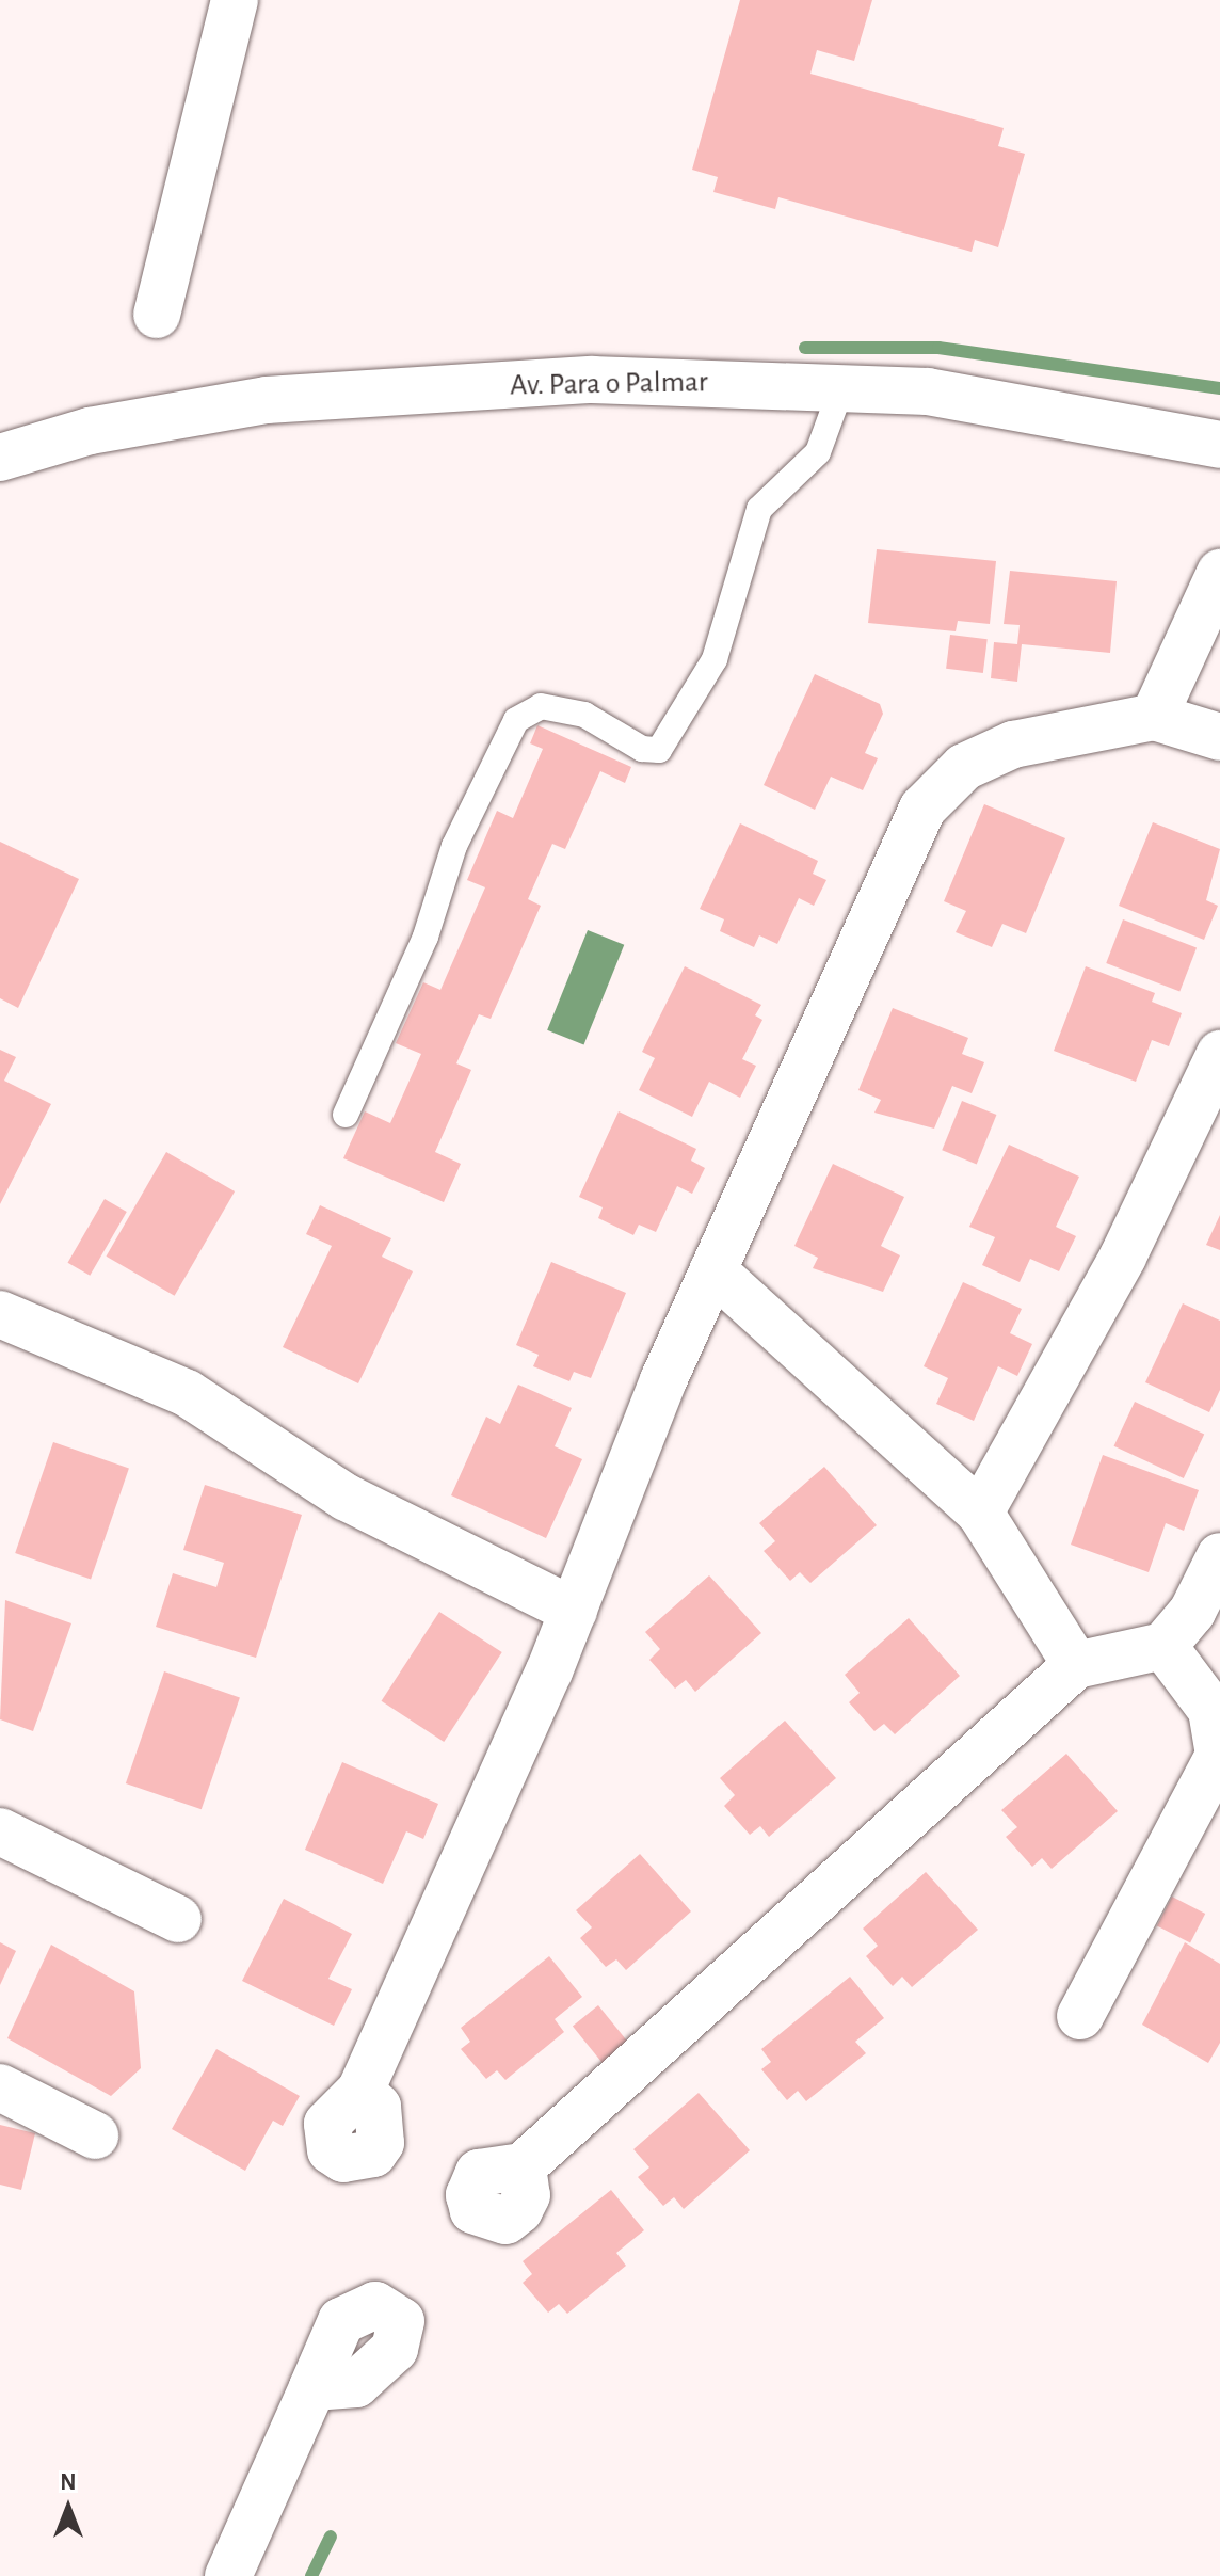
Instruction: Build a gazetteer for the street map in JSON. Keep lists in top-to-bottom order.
{
  "streets": {
    "street": ["Av. Para o Palmar"]
  },
  "north": "top"
}
